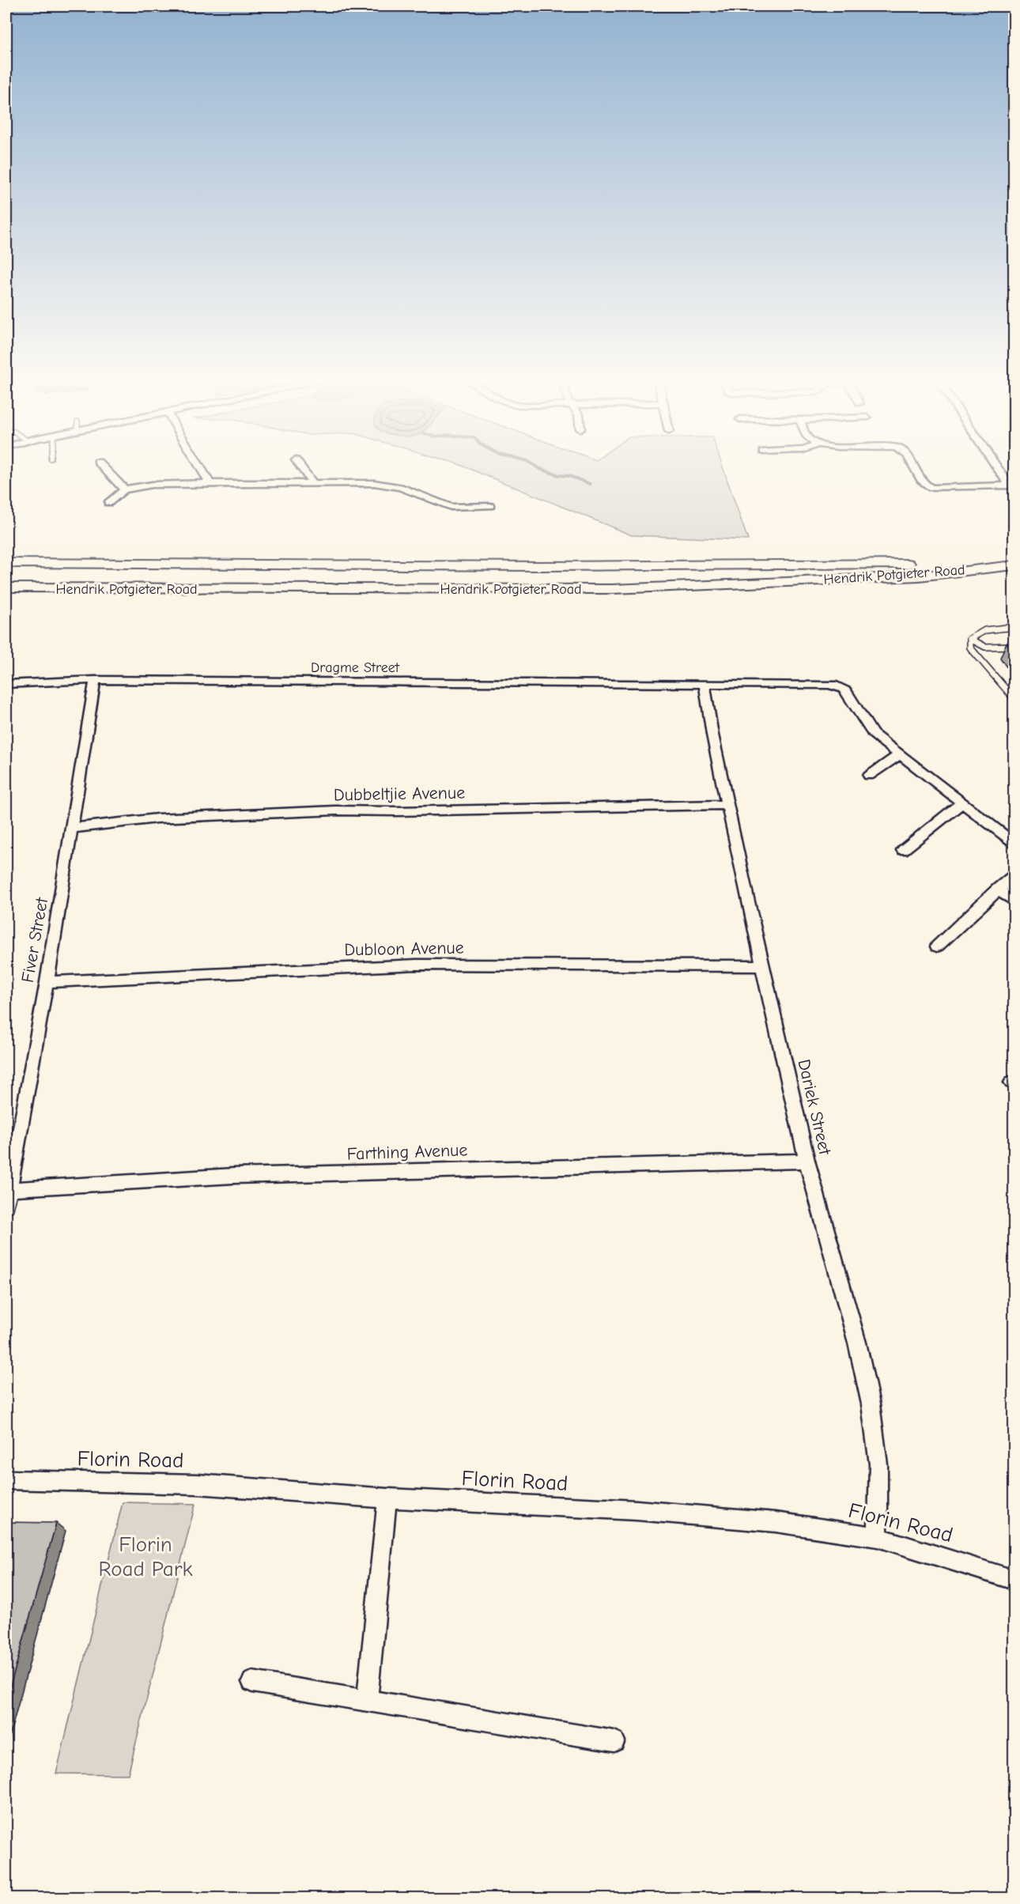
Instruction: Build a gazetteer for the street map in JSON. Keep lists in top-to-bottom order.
{
  "streets": {
    "main road": ["Hendrik Potgieter Road"],
    "street": [
      "Dragme Street",
      "Dubbeltjie Avenue",
      "Fiver Street",
      "Dubloon Avenue",
      "Dariek Street",
      "Farthing Avenue",
      "Florin Road"
    ]
  },
  "crossings": [
    ["Dragme Street", "Fiver Street"],
    ["Dragme Street", "Dariek Street"],
    ["Dubbeltjie Avenue", "Fiver Street"],
    ["Dubbeltjie Avenue", "Dariek Street"],
    ["Fiver Street", "Dubloon Avenue"],
    ["Fiver Street", "Farthing Avenue"],
    ["Dubloon Avenue", "Dariek Street"],
    ["Dariek Street", "Farthing Avenue"],
    ["Dariek Street", "Florin Road"]
  ],
  "parks": ["Florin Road Park"]
}
